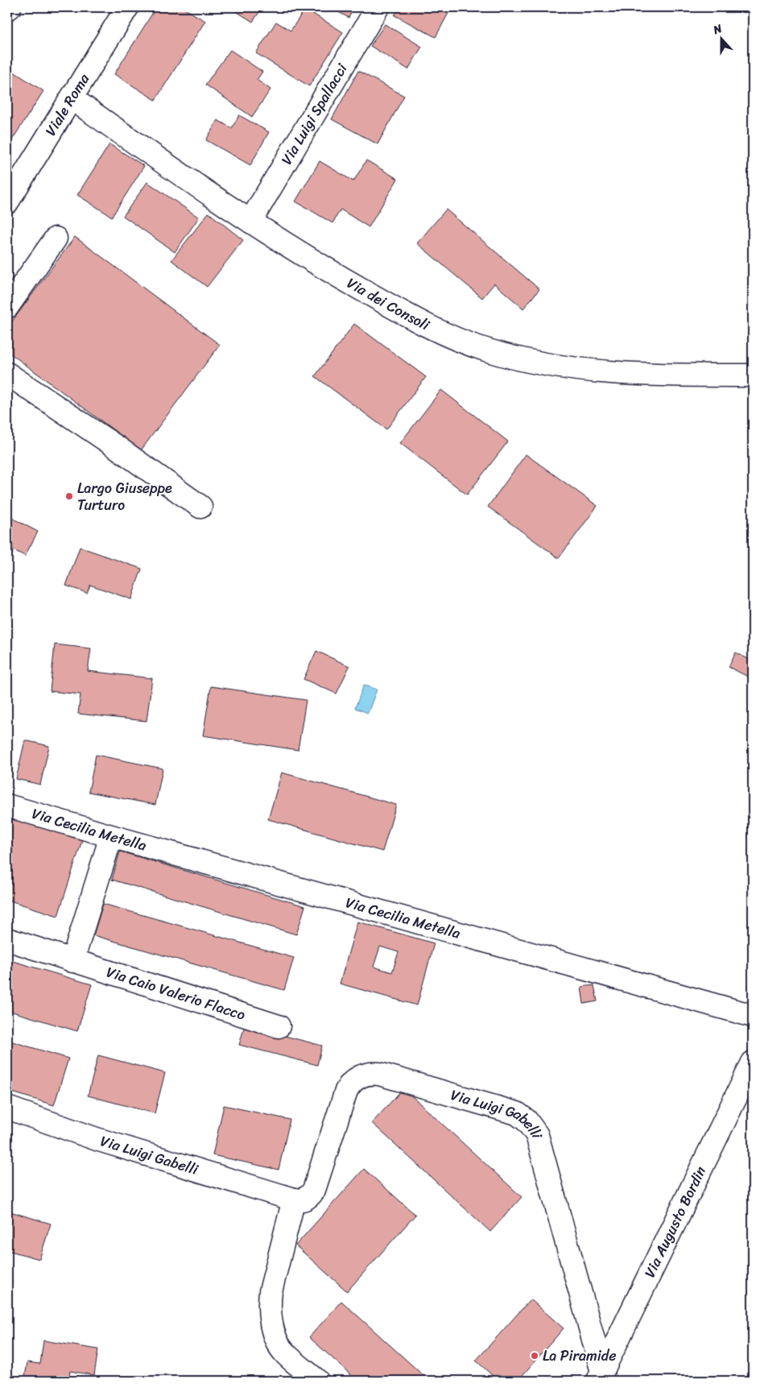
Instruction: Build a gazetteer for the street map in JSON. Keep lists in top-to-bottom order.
{
  "streets": {
    "street": [
      "Viale Roma",
      "Via Luigi Spallacci",
      "Via dei Consoli",
      "Via Cecilia Metella",
      "Via Caio Valerio Flacco",
      "Via Luigi Gabelli",
      "Via Augusto Bordin"
    ]
  },
  "crossings": [
    ["Viale Roma", "Via dei Consoli"],
    ["Via Luigi Spallacci", "Via dei Consoli"],
    ["Via Luigi Gabelli", "Via Augusto Bordin"]
  ],
  "places": ["Largo Giuseppe Turturo", "La Piramide"],
  "north": "top"
}
